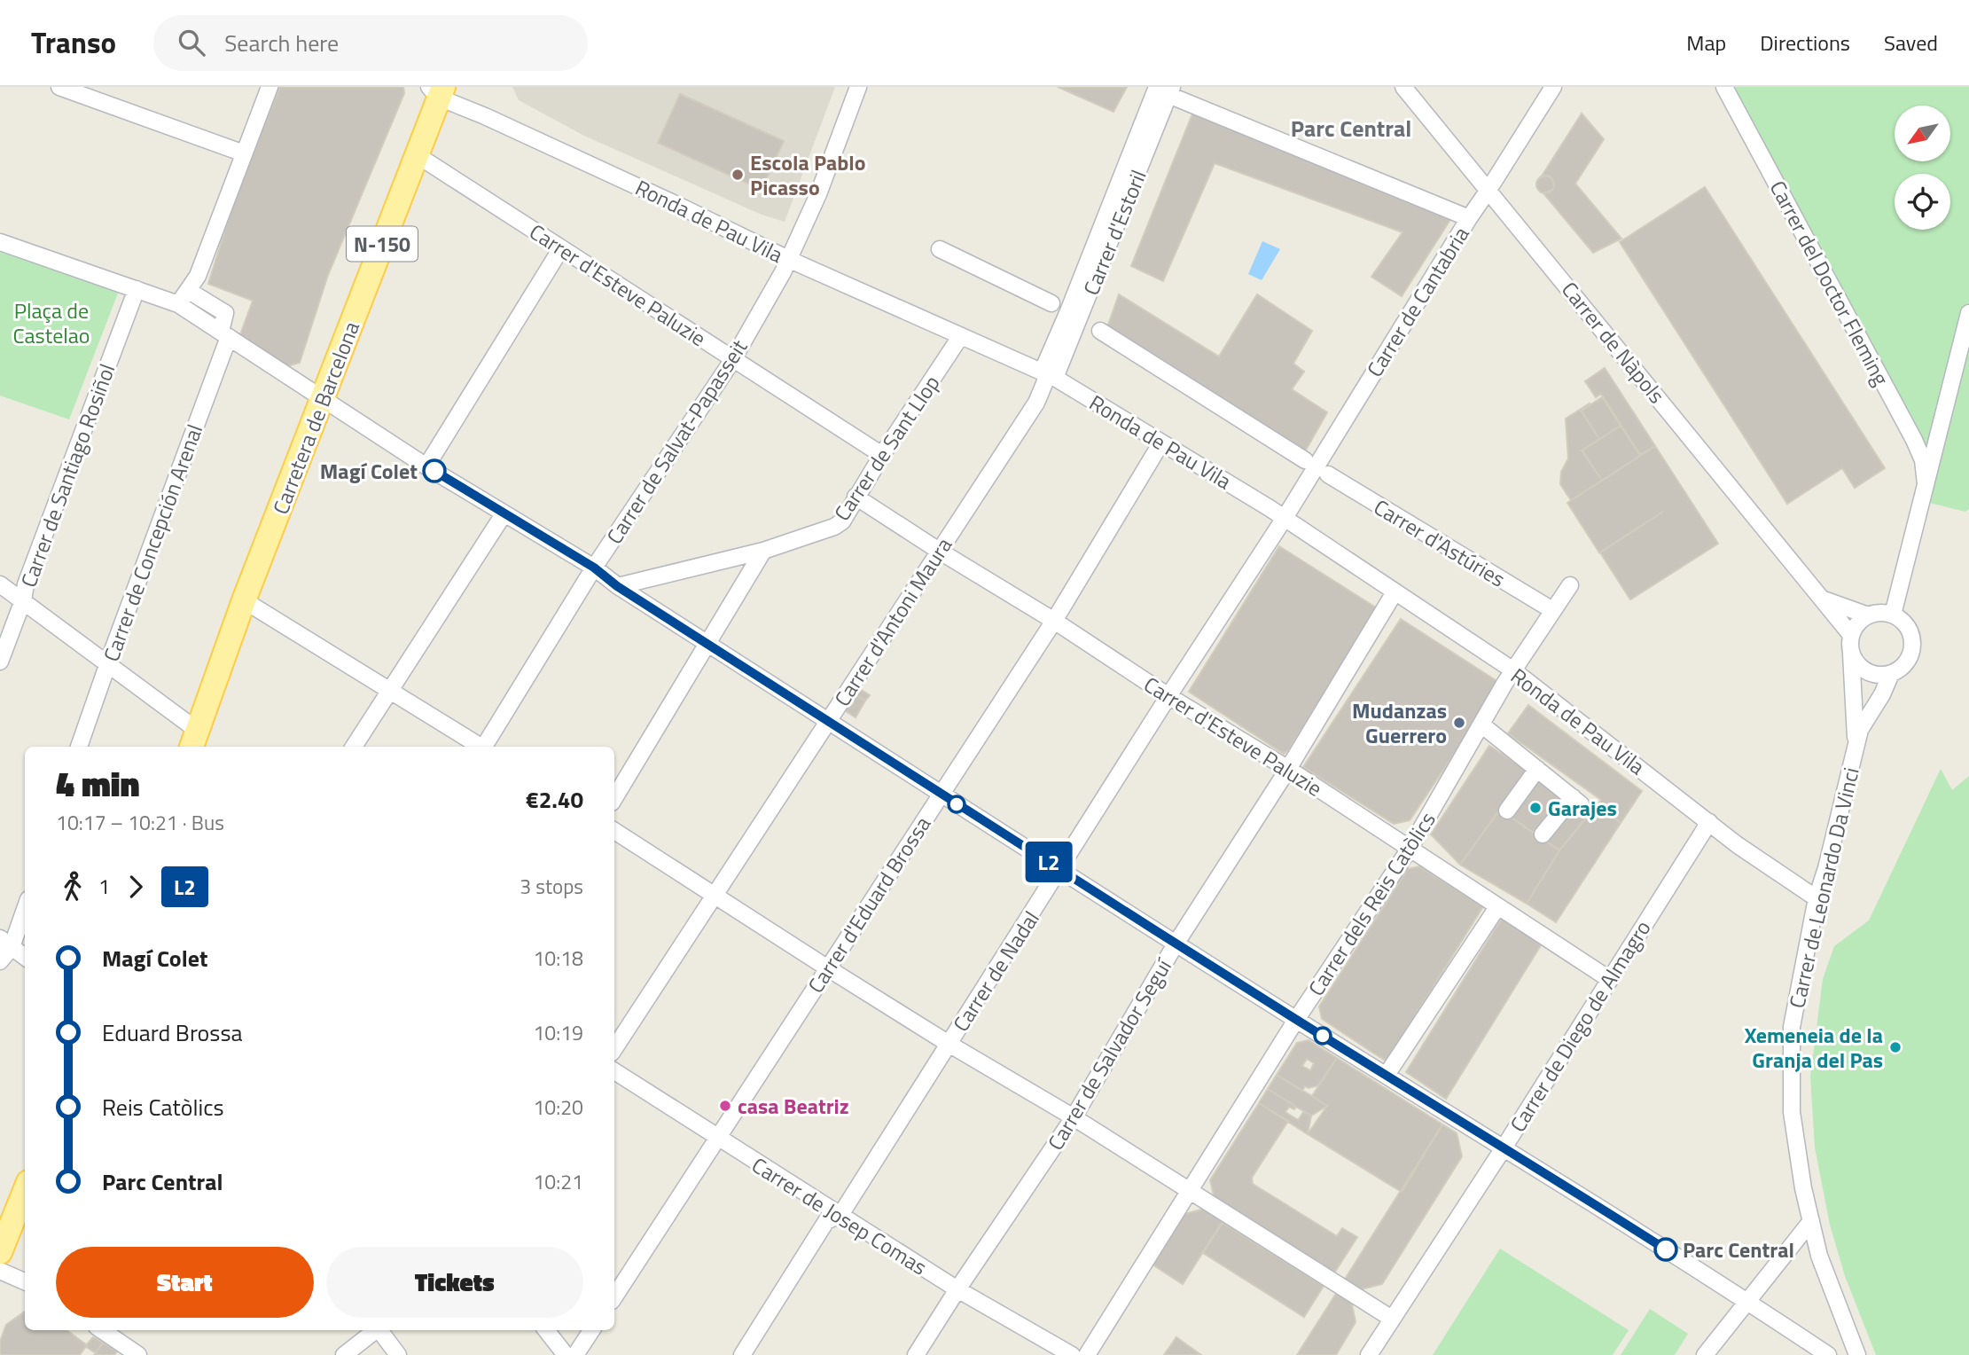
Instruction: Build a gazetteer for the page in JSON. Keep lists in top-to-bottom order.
{
  "streets": {
    "main road": ["N-150", "Carretera de Barcelona"],
    "street": [
      "Ronda de Pau Vila",
      "Carrer d'Estoril",
      "Carrer del Doctor Fleming",
      "Carrer d'Esteve Paluzie",
      "Carrer de Cantabria",
      "Carrer de Nàpols",
      "Carrer de Salvat-Papasseit",
      "Carrer de Sant Llop",
      "Carrer de Santiago Rosiñol",
      "Carrer de Concepción Arenal",
      "Carrer d'Astúries",
      "Carrer d'Antoni Maura",
      "Carrer de Leonardo Da Vinci",
      "Carrer dels Reis Catòlics",
      "Carrer d'Eduard Brossa",
      "Carrer de Nadal",
      "Carrer de Diego de Almagro",
      "Carrer de Salvador Seguí",
      "Carrer de Josep Comas"
    ]
  },
  "crossings": [
    ["Ronda de Pau Vila", "Carrer d'Estoril"],
    ["Ronda de Pau Vila", "Carrer de Cantabria"],
    ["Ronda de Pau Vila", "Carretera de Barcelona"],
    ["Ronda de Pau Vila", "Carrer de Salvat-Papasseit"],
    ["Ronda de Pau Vila", "Carrer de Sant Llop"],
    ["Ronda de Pau Vila", "Carrer d'Antoni Maura"],
    ["Ronda de Pau Vila", "Carrer de Leonardo Da Vinci"],
    ["Ronda de Pau Vila", "Carrer dels Reis Catòlics"],
    ["Ronda de Pau Vila", "Carrer d'Eduard Brossa"],
    ["Ronda de Pau Vila", "Carrer de Nadal"],
    ["Ronda de Pau Vila", "Carrer de Diego de Almagro"],
    ["Ronda de Pau Vila", "Carrer de Salvador Seguí"],
    ["Carrer d'Estoril", "Carrer d'Antoni Maura"],
    ["Carrer d'Esteve Paluzie", "Carretera de Barcelona"],
    ["Carrer d'Esteve Paluzie", "Carrer de Salvat-Papasseit"],
    ["Carrer d'Esteve Paluzie", "Carrer de Sant Llop"],
    ["Carrer d'Esteve Paluzie", "Carrer d'Antoni Maura"],
    ["Carrer d'Esteve Paluzie", "Carrer dels Reis Catòlics"],
    ["Carrer d'Esteve Paluzie", "Carrer d'Eduard Brossa"],
    ["Carrer d'Esteve Paluzie", "Carrer de Nadal"],
    ["Carrer d'Esteve Paluzie", "Carrer de Diego de Almagro"],
    ["Carrer d'Esteve Paluzie", "Carrer de Salvador Seguí"],
    ["Carrer de Cantabria", "Carrer de Nàpols"],
    ["Carrer de Cantabria", "Carrer de Nadal"],
    ["Carrer de Nàpols", "Carrer de Leonardo Da Vinci"],
    ["Carrer d'Astúries", "Carrer dels Reis Catòlics"],
    ["Carrer d'Eduard Brossa", "Carrer de Josep Comas"],
    ["Carrer de Nadal", "Carrer de Josep Comas"],
    ["Carrer de Salvador Seguí", "Carrer de Josep Comas"]
  ],
  "districts": ["Parc Central"],
  "parks": ["Plaça de Castelao"],
  "places": [
    "Escola Pablo Picasso",
    "Magí Colet",
    "Mudanzas Guerrero",
    "Garajes",
    "Xemeneia de la Granja del Pas",
    "casa Beatriz",
    "Parc Central"
  ],
  "lines": ["bus line L2"],
  "north": "bottom left",
  "page": {
    "header": "Transo",
    "search": "Search here",
    "nav": ["Map", "Directions", "Saved"],
    "on_map": "L2",
    "heading": ["4 min", "10:17 – 10:21 · Bus", "€2.40"],
    "legs": ["1", "L2", "3 stops"],
    "list": [
      {
        "name": "Magí Colet",
        "value": "10:18"
      },
      {
        "name": "Eduard Brossa",
        "value": "10:19"
      },
      {
        "name": "Reis Catòlics",
        "value": "10:20"
      },
      {
        "name": "Parc Central",
        "value": "10:21"
      }
    ],
    "buttons": ["Start", "Tickets"]
  }
}
